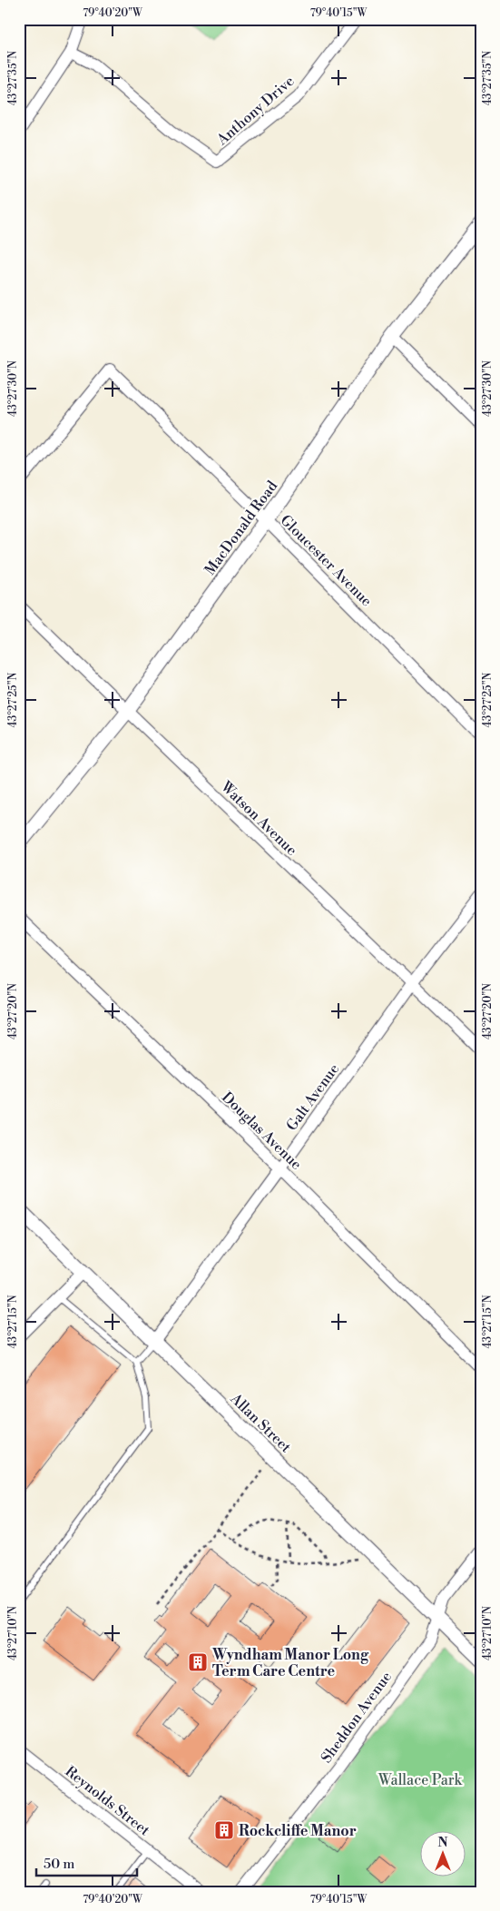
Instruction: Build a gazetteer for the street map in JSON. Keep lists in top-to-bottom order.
{
  "streets": {
    "street": [
      "Anthony Drive",
      "MacDonald Road",
      "Gloucester Avenue",
      "Watson Avenue",
      "Galt Avenue",
      "Douglas Avenue",
      "Allan Street",
      "Sheddon Avenue",
      "Reynolds Street"
    ]
  },
  "crossings": [
    ["MacDonald Road", "Gloucester Avenue"],
    ["MacDonald Road", "Watson Avenue"],
    ["Watson Avenue", "Galt Avenue"],
    ["Galt Avenue", "Douglas Avenue"],
    ["Galt Avenue", "Allan Street"],
    ["Allan Street", "Sheddon Avenue"]
  ],
  "parks": ["Wallace Park"],
  "places": {
    "building": ["Wyndham Manor Long Term Care Centre", "Rockcliffe Manor"]
  },
  "scale_bar": "50 m",
  "north": "top",
  "coordinates": [
    "79°40'20\"W",
    "79°40'15\"W",
    "43°27'35\"N",
    "43°27'30\"N",
    "43°27'25\"N",
    "43°27'20\"N",
    "43°27'15\"N",
    "43°27'10\"N"
  ]
}
